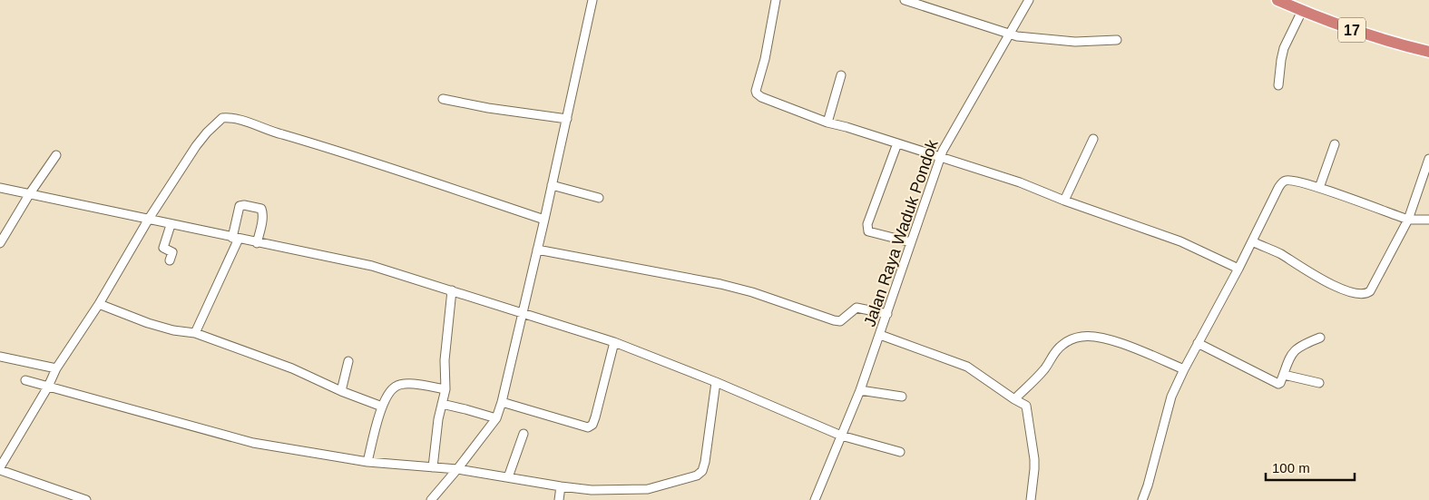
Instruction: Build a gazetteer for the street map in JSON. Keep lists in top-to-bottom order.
{
  "streets": {
    "highway": ["17"],
    "street": ["Jalan Raya Waduk Pondok"]
  },
  "scale_bar": "100 m"
}
